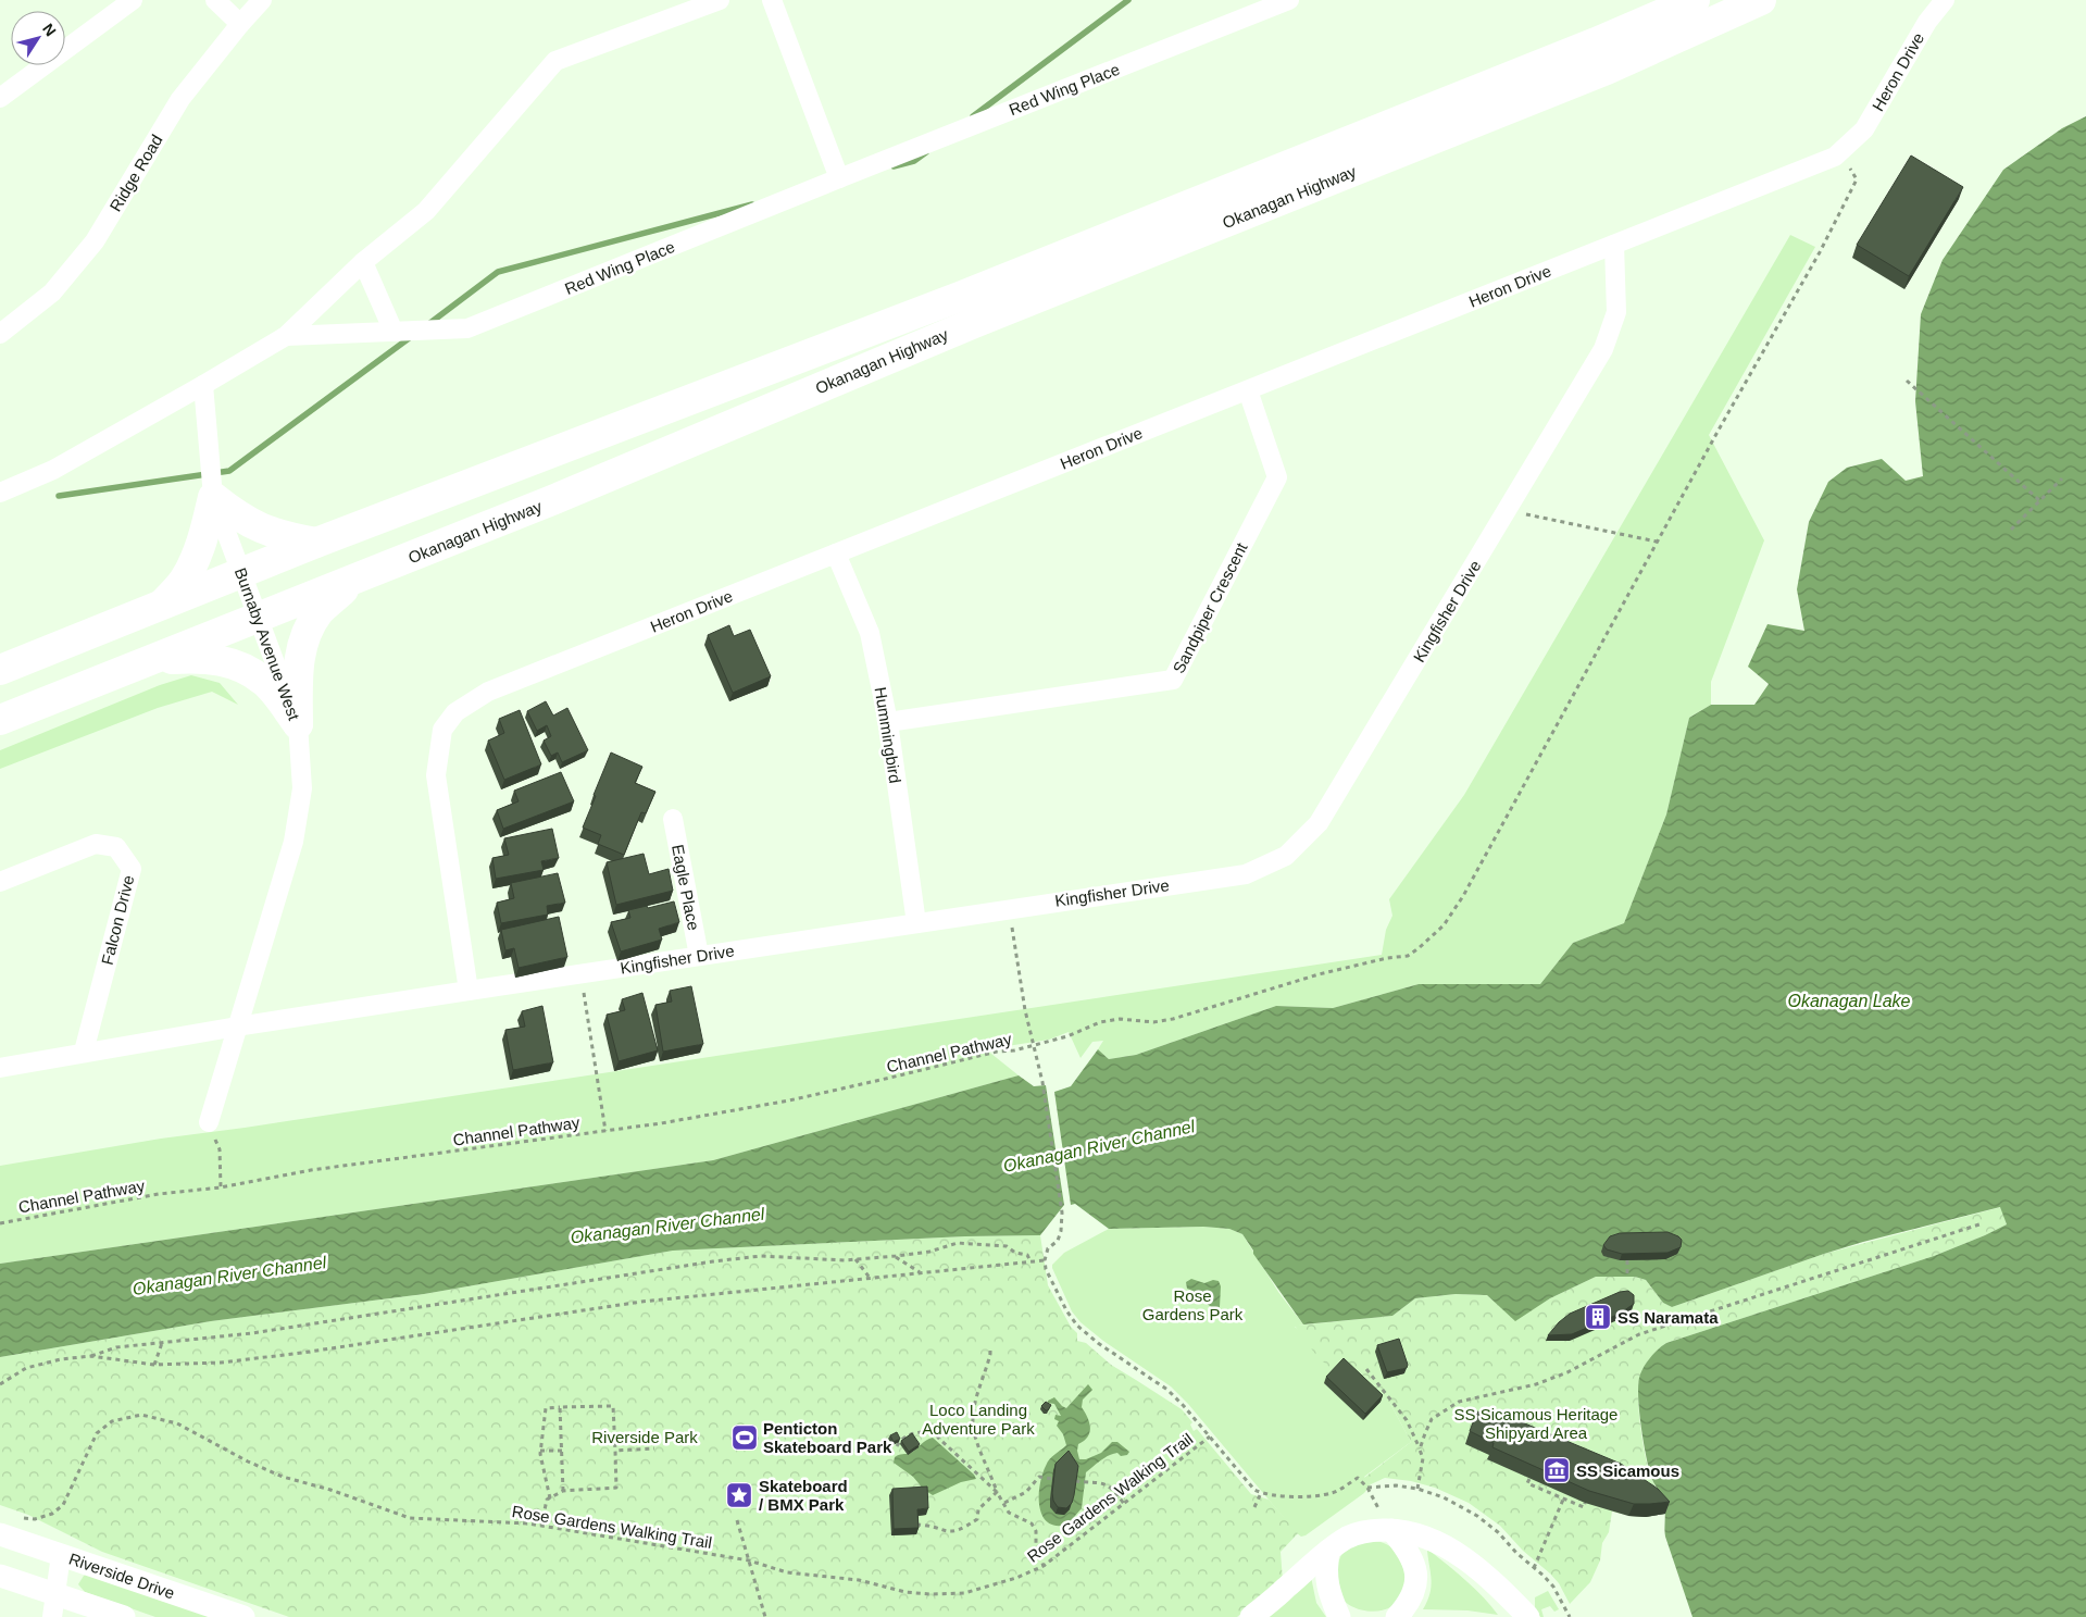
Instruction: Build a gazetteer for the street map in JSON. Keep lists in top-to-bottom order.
{
  "streets": {
    "highway": ["Okanagan Highway"],
    "street": [
      "Heron Drive",
      "Red Wing Place",
      "Ridge Road",
      "Sandpiper Crescent",
      "Kingfisher Drive",
      "Burnaby Avenue West",
      "Hummingbird",
      "Eagle Place",
      "Falcon Drive",
      "Riverside Drive"
    ],
    "path": ["Channel Pathway", "Rose Gardens Walking Trail"]
  },
  "crossings": [
    ["Heron Drive", "Sandpiper Crescent"],
    ["Heron Drive", "Kingfisher Drive"],
    ["Heron Drive", "Hummingbird"],
    ["Heron Drive", "Channel Pathway"],
    ["Okanagan Highway", "Burnaby Avenue West"],
    ["Sandpiper Crescent", "Hummingbird"],
    ["Kingfisher Drive", "Burnaby Avenue West"],
    ["Kingfisher Drive", "Hummingbird"],
    ["Kingfisher Drive", "Eagle Place"]
  ],
  "water": ["Okanagan Lake", "Okanagan River Channel"],
  "parks": [
    "Rose Gardens Park",
    "Loco Landing Adventure Park",
    "SS Sicamous Heritage Shipyard Area",
    "Riverside Park"
  ],
  "places": {
    "building": ["SS Naramata"],
    "sports": ["Penticton Skateboard Park"],
    "museum": ["SS Sicamous"],
    "place": ["Skateboard / BMX Park"]
  },
  "north": "top right"
}
